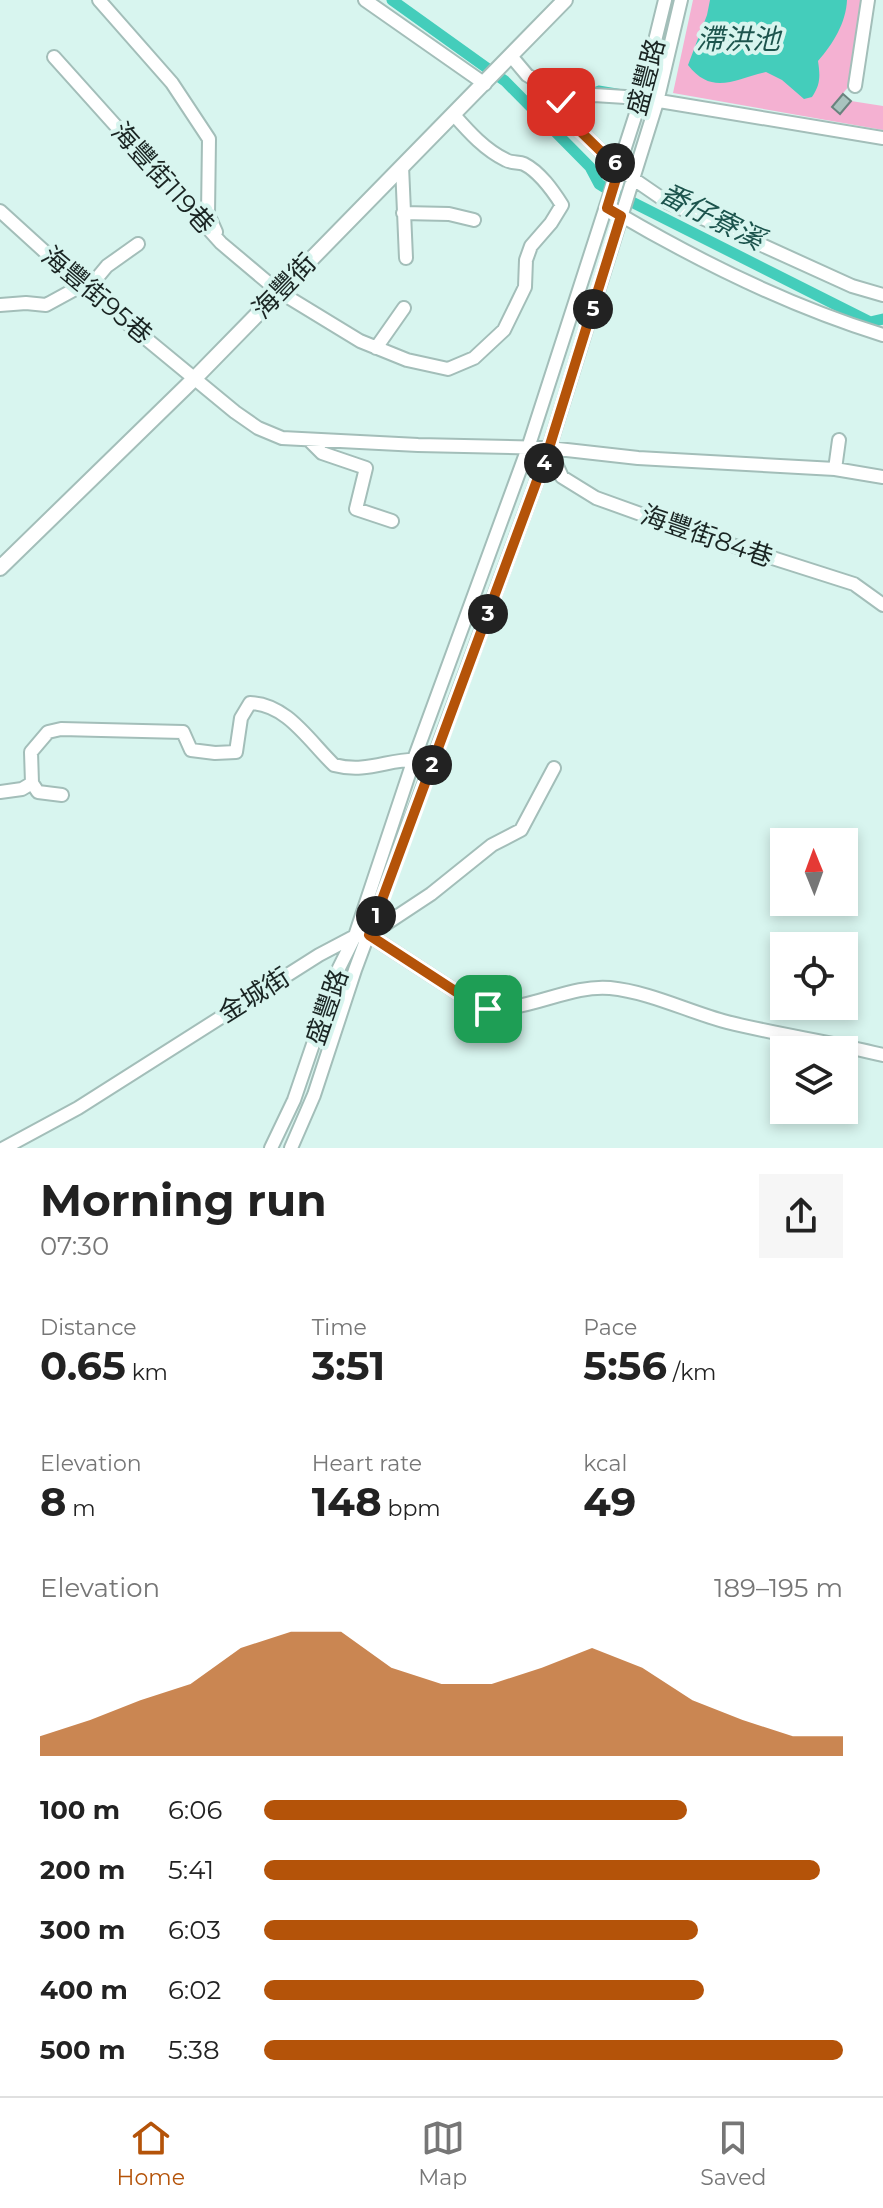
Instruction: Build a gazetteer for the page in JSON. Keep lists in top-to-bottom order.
{
  "streets": {
    "main road": ["海豐街"],
    "street": [
      "盛豐路",
      "海豐街119巷",
      "海豐街95巷",
      "海豐街84巷",
      "金城街"
    ]
  },
  "crossings": [
    ["盛豐路", "海豐街84巷"],
    ["盛豐路", "金城街"],
    ["海豐街119巷", "海豐街"],
    ["海豐街", "海豐街95巷"]
  ],
  "water": ["滯洪池", "番仔寮溪"],
  "north": "top",
  "page": {
    "pins": [
      "6",
      "5",
      "4",
      "3",
      "2",
      "1"
    ],
    "heading": ["Morning run", "07:30"],
    "stats": [
      ["Distance", "0.65 km"],
      ["Time", "3:51"],
      ["Pace", "5:56 /km"],
      ["Elevation", "8 m"],
      ["Heart rate", "148 bpm"],
      ["kcal", "49"]
    ],
    "chart": ["Elevation", "189–195 m"],
    "list": [
      {
        "name": "100 m",
        "note": "6:06"
      },
      {
        "name": "200 m",
        "note": "5:41"
      },
      {
        "name": "300 m",
        "note": "6:03"
      },
      {
        "name": "400 m",
        "note": "6:02"
      },
      {
        "name": "500 m",
        "note": "5:38"
      }
    ],
    "tabs": ["Home", "Map", "Saved"]
  }
}
